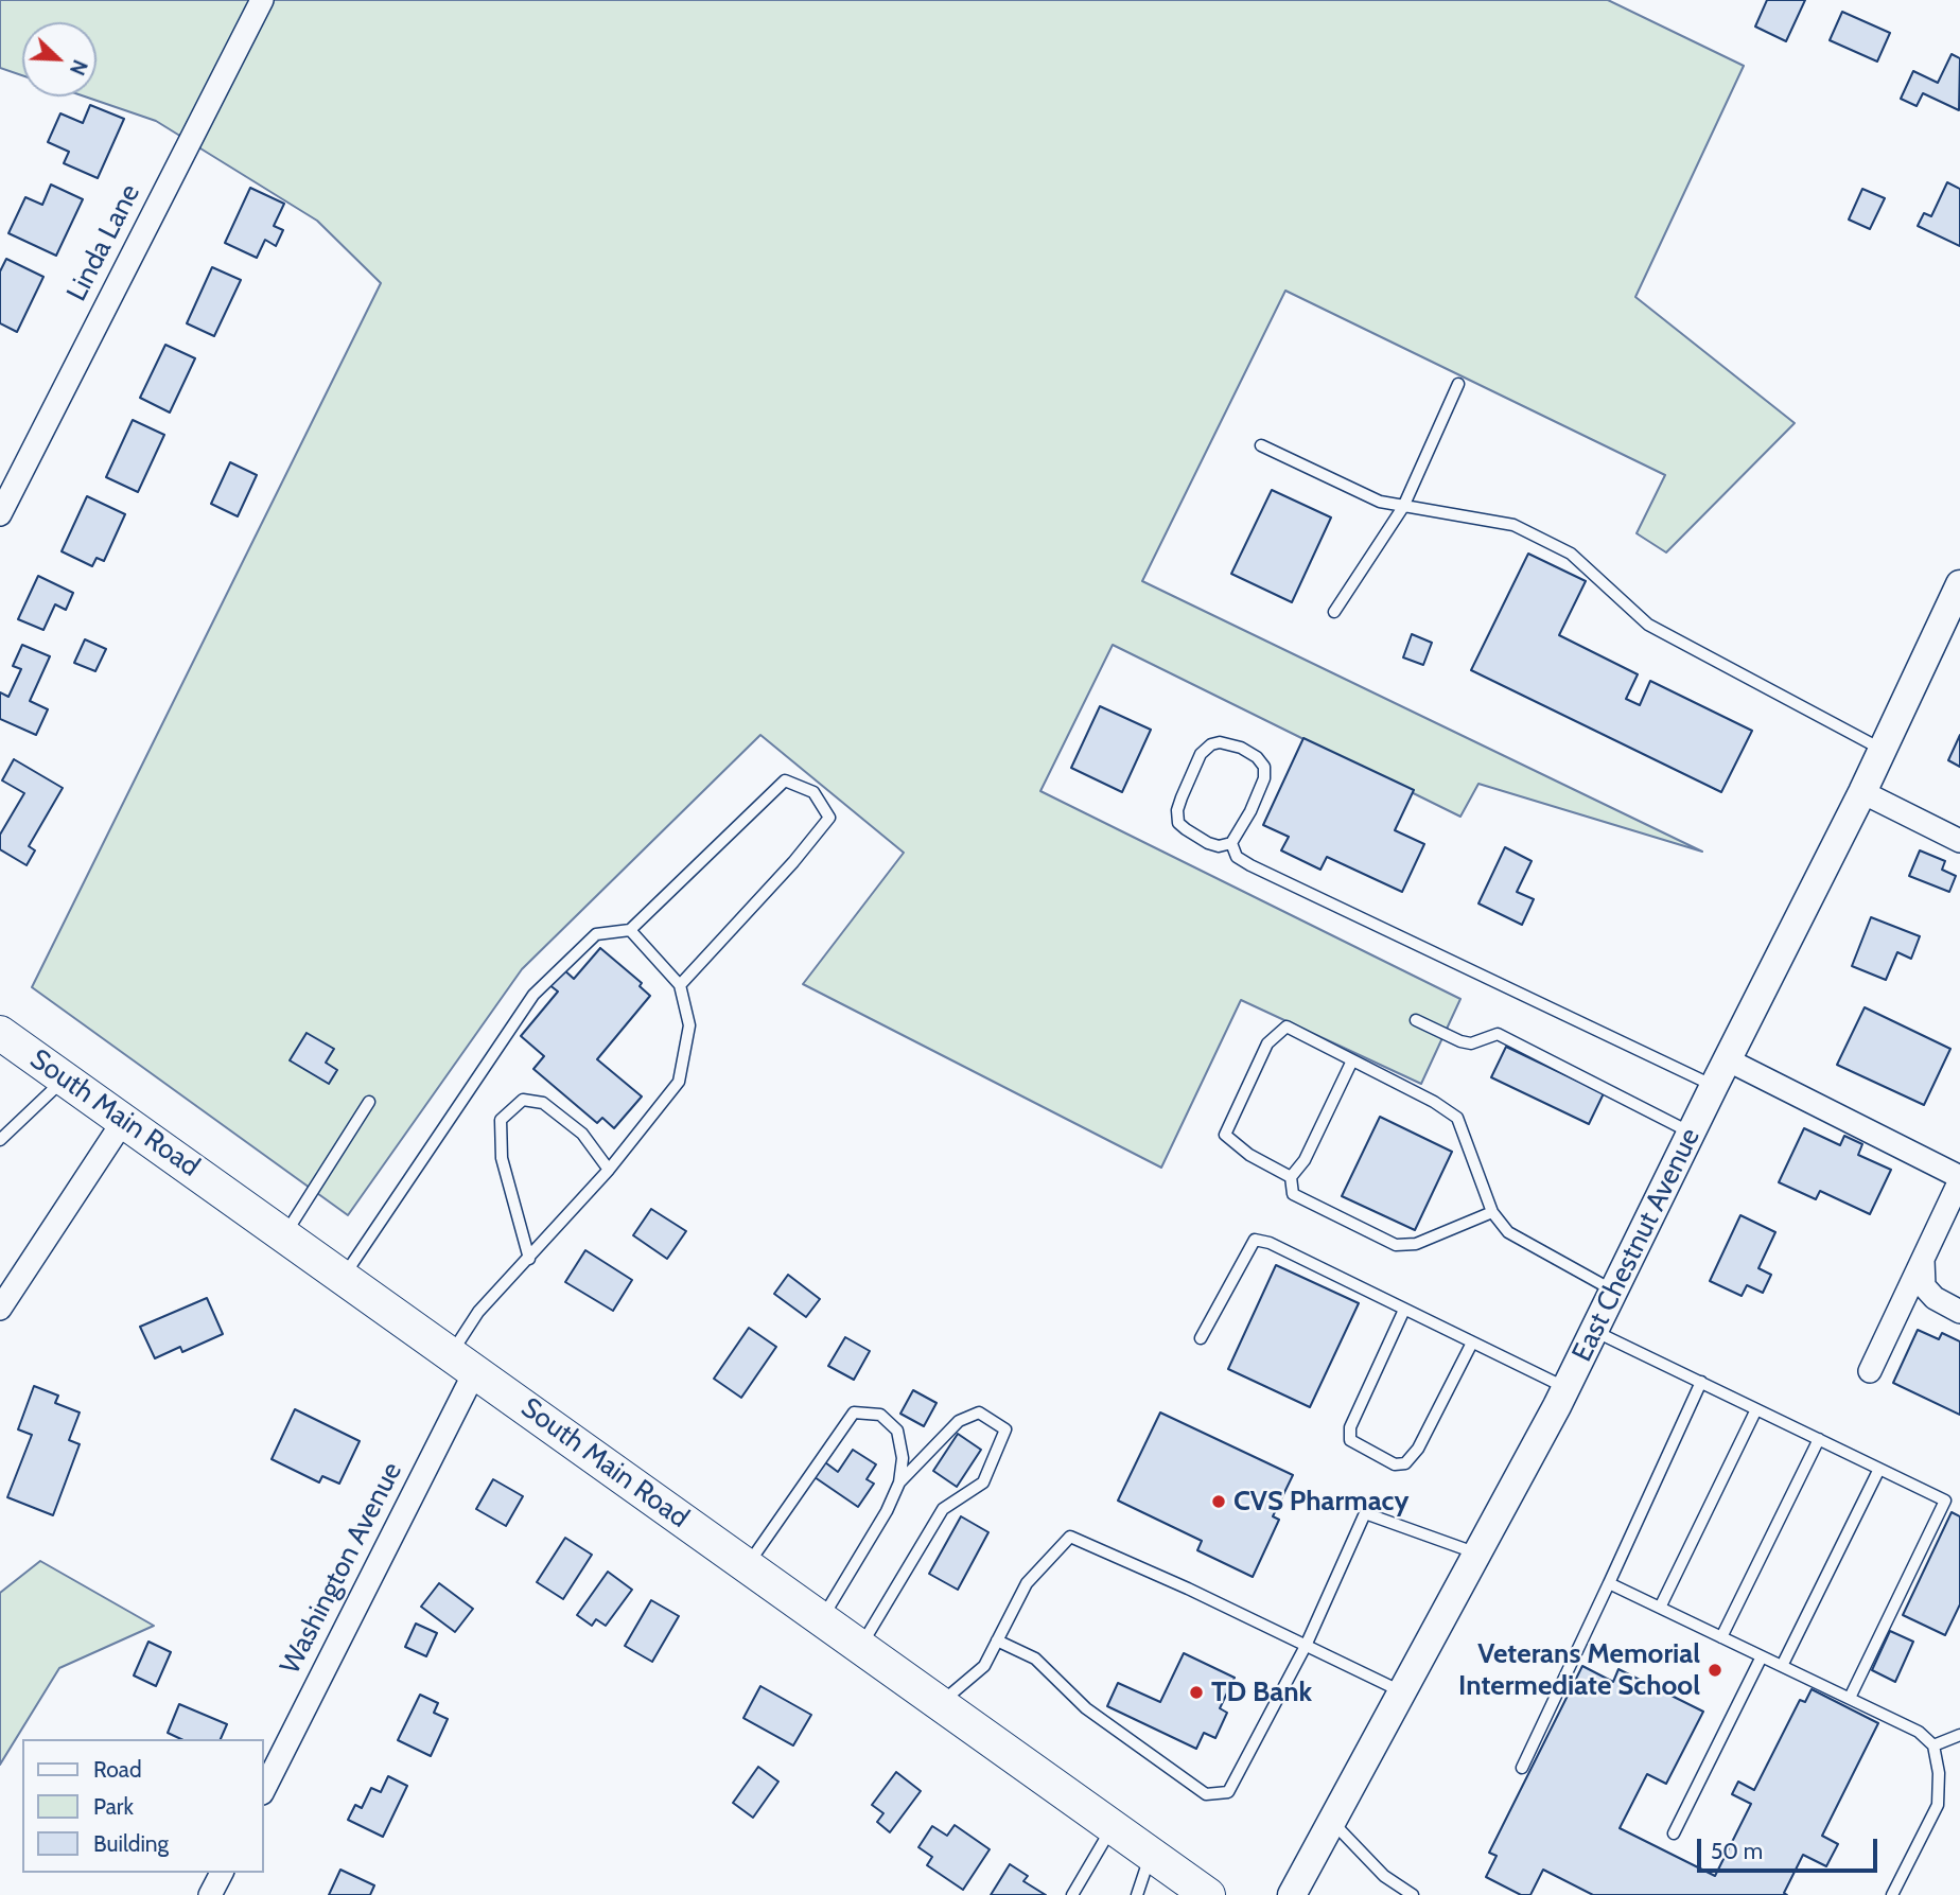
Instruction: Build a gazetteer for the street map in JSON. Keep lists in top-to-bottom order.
{
  "streets": {
    "main road": ["South Main Road"],
    "street": ["Linda Lane", "East Chestnut Avenue", "Washington Avenue"]
  },
  "crossings": [
    ["South Main Road", "Washington Avenue"]
  ],
  "places": ["CVS Pharmacy", "Veterans Memorial Intermediate School", "TD Bank"],
  "legend": ["Road", "Park", "Building"],
  "scale_bar": "50 m",
  "north": "bottom right"
}
